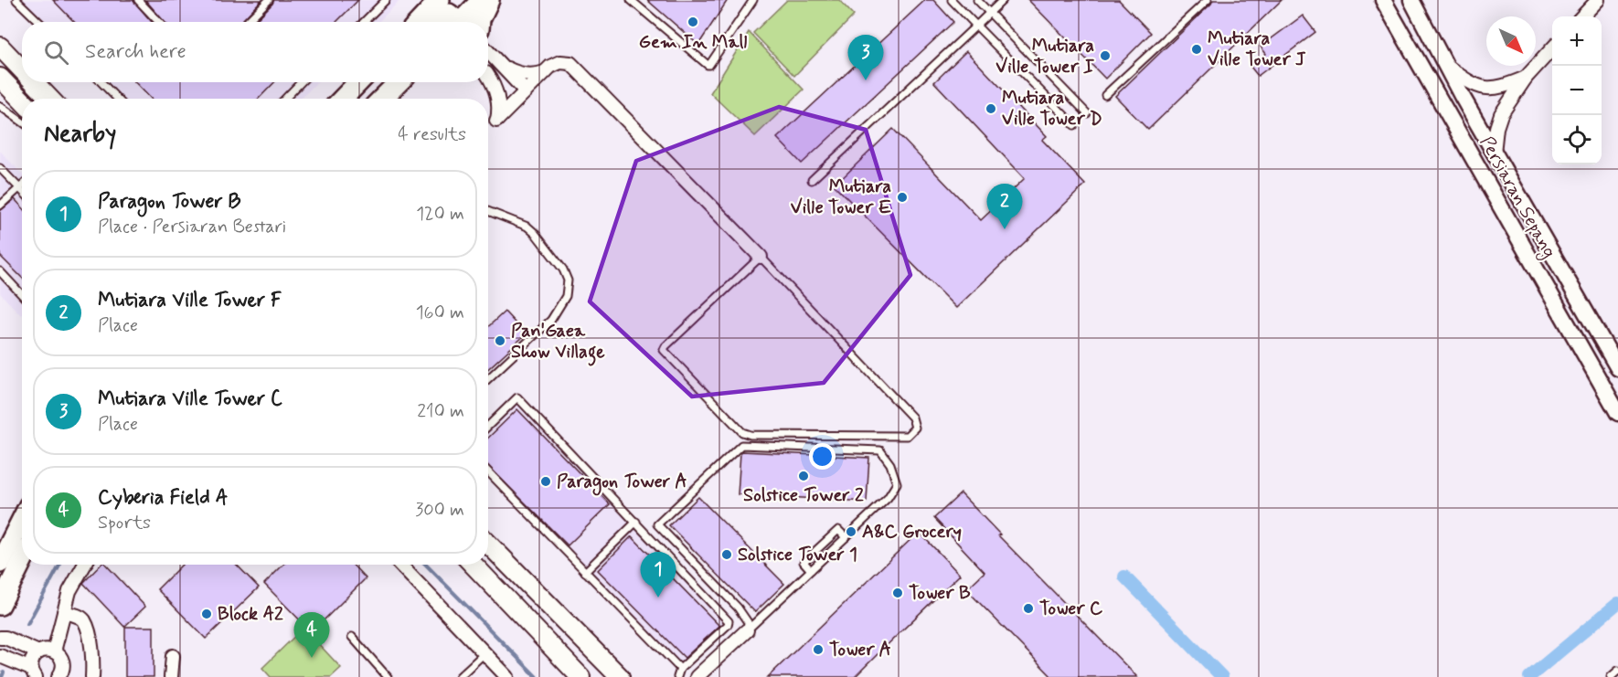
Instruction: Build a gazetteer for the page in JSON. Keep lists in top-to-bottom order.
{
  "streets": {
    "street": ["Persiaran Sepang"]
  },
  "places": [
    "Gem In Mall",
    "Mutiara Ville Tower J",
    "Mutiara Ville Tower I",
    "Mutiara Ville Tower D",
    "Mutiara Ville Tower E",
    "Pan'Gaea Show Village",
    "Solstice Tower 2",
    "Paragon Tower A",
    "A&C Grocery",
    "Solstice Tower 1",
    "Tower B",
    "Tower C",
    "Block A2",
    "Tower A"
  ],
  "north": "bottom right",
  "page": {
    "map_buttons": ["+", "−"],
    "search": "Search here",
    "pins": [
      "3",
      "2",
      "1",
      "4"
    ],
    "heading": ["Nearby", "4 results"],
    "list": [
      {
        "mark": "1",
        "name": "Paragon Tower B",
        "note": "Place · Persiaran Bestari",
        "value": "120 m"
      },
      {
        "mark": "2",
        "name": "Mutiara Ville Tower F",
        "note": "Place",
        "value": "160 m"
      },
      {
        "mark": "3",
        "name": "Mutiara Ville Tower C",
        "note": "Place",
        "value": "210 m"
      },
      {
        "mark": "4",
        "name": "Cyberia Field A",
        "note": "Sports",
        "value": "300 m"
      }
    ]
  }
}
